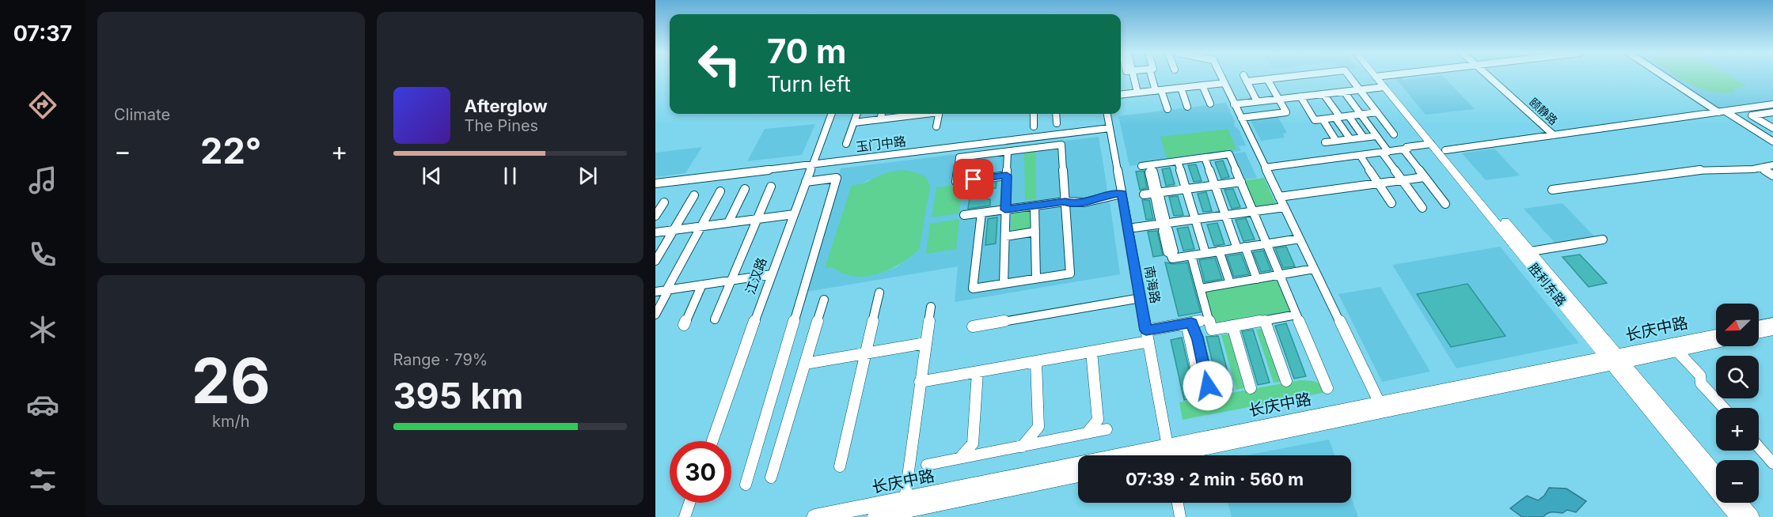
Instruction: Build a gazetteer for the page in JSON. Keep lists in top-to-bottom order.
{
  "streets": {
    "main road": ["胜利东路", "长庆中路"],
    "street": [
      "颐静路",
      "玉门中路",
      "江汉路",
      "南海路"
    ]
  },
  "crossings": [
    ["玉门中路", "江汉路"],
    ["玉门中路", "南海路"],
    ["南海路", "长庆中路"],
    ["胜利东路", "长庆中路"]
  ],
  "north": "bottom left",
  "page": {
    "tabs": "07:37",
    "tile": [
      "Climate",
      ["26", "km/h"],
      ["Range · 79%", "395 km"]
    ],
    "turn": ["70 m", "Turn left"],
    "song": ["Afterglow", "The Pines"],
    "heat": ["−", "22°", "+"],
    "map_buttons": ["+", "−"],
    "limit": "30",
    "trip": "07:39 · 2 min · 560 m"
  }
}
